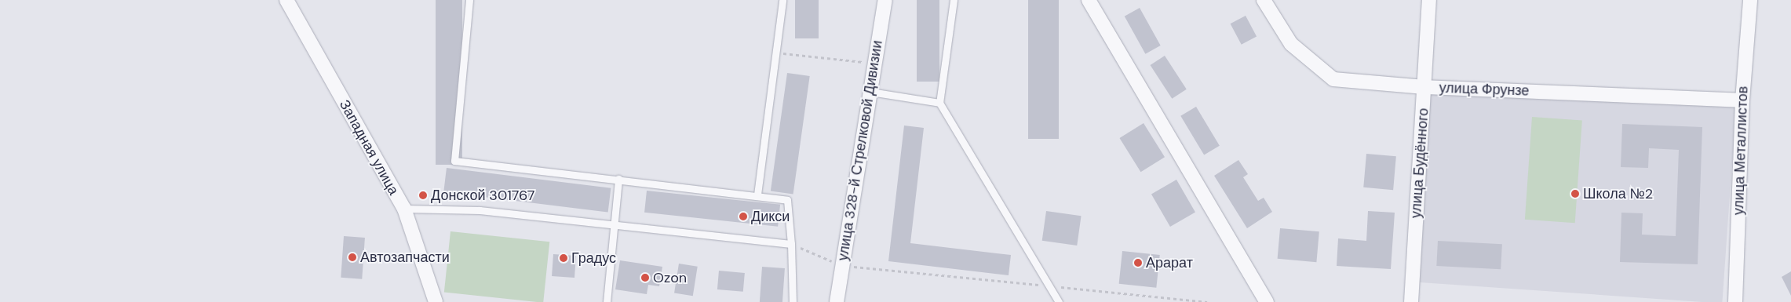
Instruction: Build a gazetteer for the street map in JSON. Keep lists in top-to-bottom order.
{
  "streets": {
    "street": [
      "улица Фрунзе",
      "Западная улица",
      "улица 328-й Стрелковой Дивизии",
      "улица Металлистов",
      "улица Будённого"
    ]
  },
  "crossings": [
    ["улица Фрунзе", "улица Металлистов"],
    ["улица Фрунзе", "улица Будённого"]
  ],
  "places": [
    "Школа №2",
    "Донской 301767",
    "Дикси",
    "Автозапчасти",
    "Градус",
    "Арарат",
    "Ozon"
  ]
}
